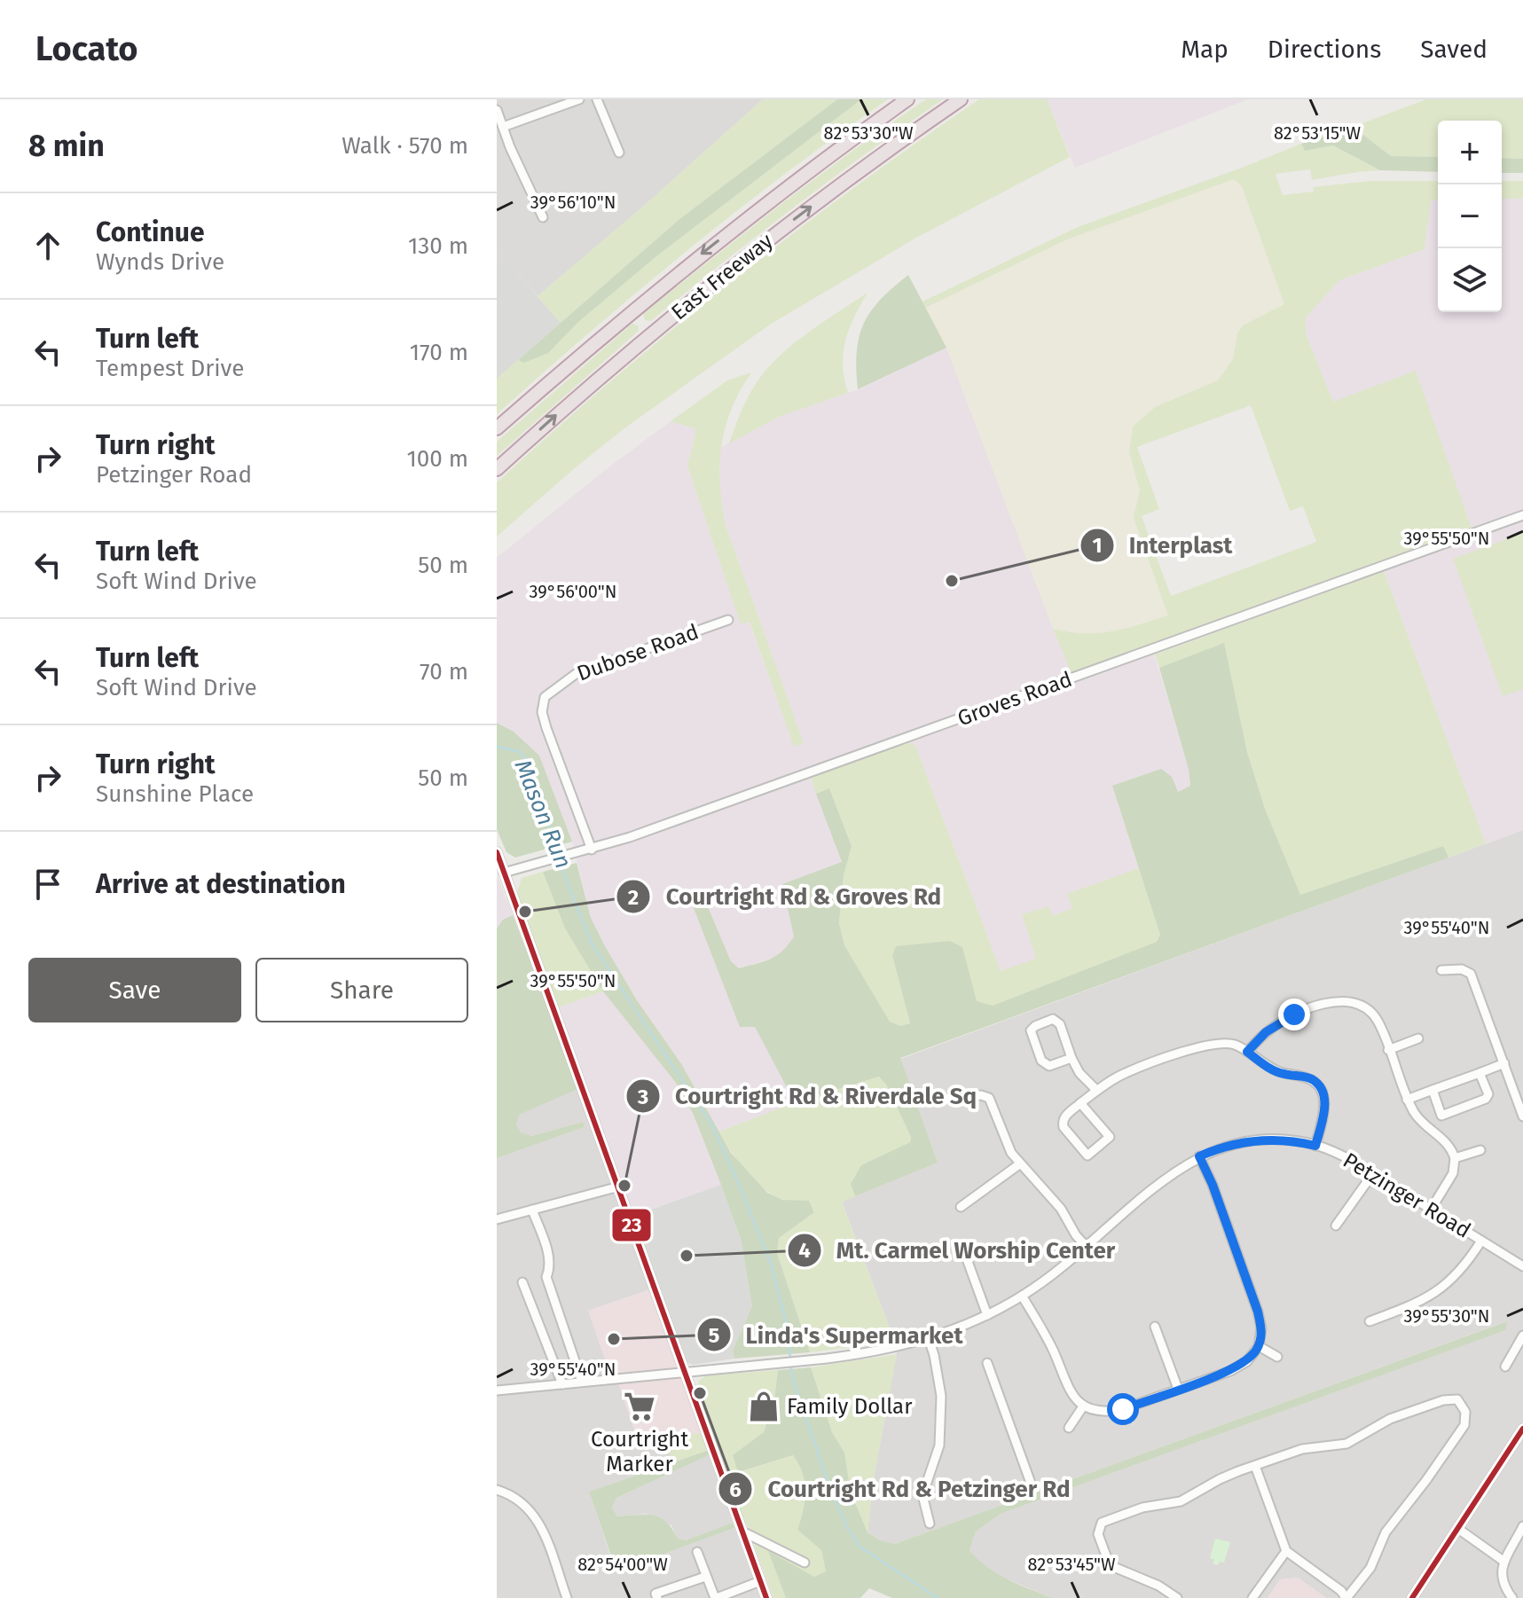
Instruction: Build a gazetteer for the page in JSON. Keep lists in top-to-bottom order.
{
  "streets": {
    "highway": ["East Freeway"],
    "street": ["Dubose Road", "Groves Road", "Petzinger Road"]
  },
  "crossings": [
    ["Dubose Road", "Groves Road"]
  ],
  "water": ["Mason Run"],
  "places": {
    "other": [
      "Interplast",
      "Courtright Rd & Groves Rd",
      "Courtright Rd & Riverdale Sq",
      "Mt. Carmel Worship Center",
      "Linda's Supermarket",
      "Courtright Rd & Petzinger Rd"
    ],
    "supermarket": ["Courtright Marker"],
    "shop": ["Family Dollar"]
  },
  "lines": ["transit line 23"],
  "page": {
    "header": "Locato",
    "nav": ["Map", "Directions", "Saved"],
    "heading": ["8 min", "Walk · 570 m"],
    "map_buttons": ["+", "−"],
    "list": [
      ["Continue", "Wynds Drive", "130 m"],
      ["Turn left", "Tempest Drive", "170 m"],
      ["Turn right", "Petzinger Road", "100 m"],
      ["Turn left", "Soft Wind Drive", "50 m"],
      ["Turn left", "Soft Wind Drive", "70 m"],
      ["Turn right", "Sunshine Place", "50 m"],
      "Arrive at destination"
    ],
    "buttons": ["Save", "Share"]
  },
  "coordinates": [
    "82°53'30\"W",
    "82°53'15\"W",
    "39°56'10\"N",
    "39°55'50\"N",
    "39°56'00\"N",
    "39°55'40\"N",
    "39°55'30\"N",
    "82°54'00\"W",
    "82°53'45\"W"
  ]
}
